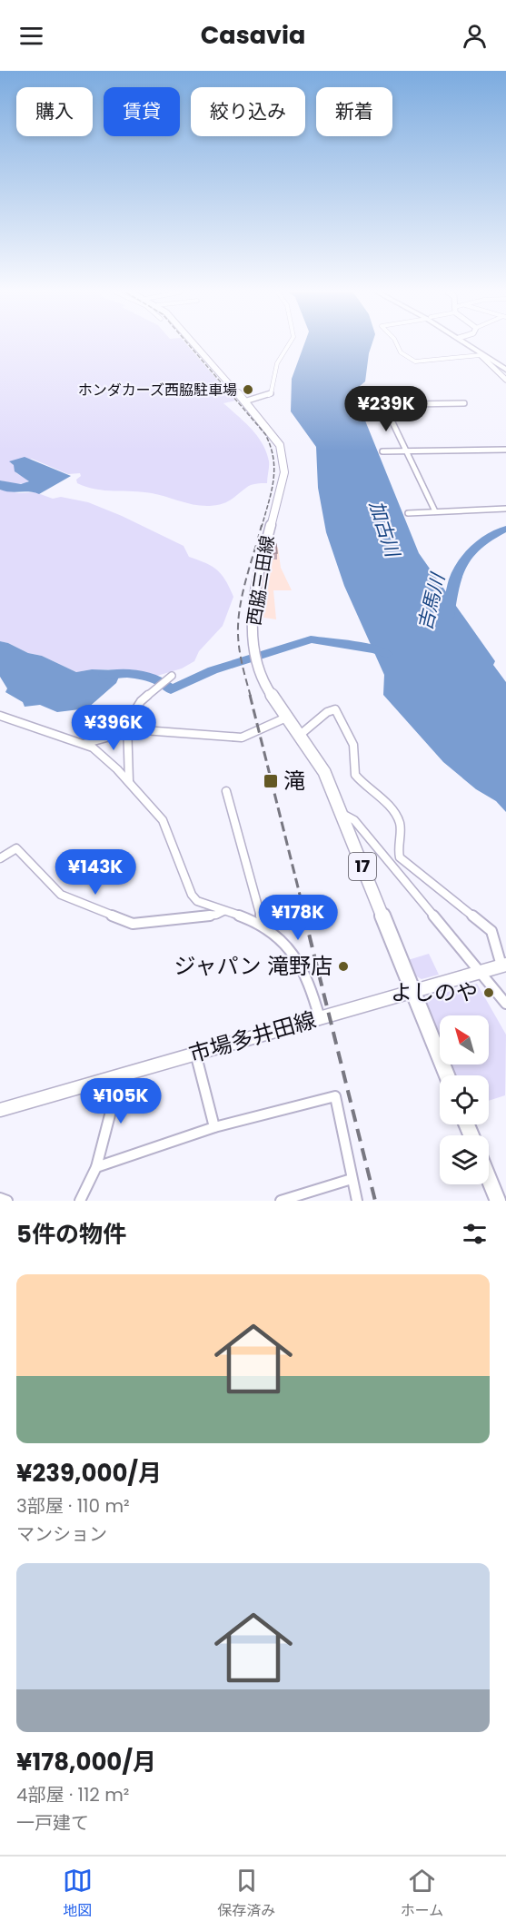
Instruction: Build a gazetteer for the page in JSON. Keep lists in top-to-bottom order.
{
  "streets": {
    "main road": ["西脇三田線", "17", "市場多井田線"]
  },
  "crossings": [
    ["西脇三田線", "市場多井田線"]
  ],
  "water": ["加古川", "吉馬川"],
  "places": {
    "other": ["ホンダカーズ西脇駐車場", "ジャパン 滝野店", "よしのや"],
    "transit": ["滝"]
  },
  "north": "top left",
  "page": {
    "header": "Casavia",
    "chip": [
      "購入",
      "賃貸",
      "絞り込み",
      "新着"
    ],
    "price": [
      "¥239K",
      "¥396K",
      "¥143K",
      "¥178K",
      "¥105K"
    ],
    "heading": "5件の物件",
    "list": [
      {
        "name": "¥239,000/月",
        "note": "3部屋 · 110 m² · マンション"
      },
      {
        "name": "¥178,000/月",
        "note": "4部屋 · 112 m² · 一戸建て"
      }
    ],
    "tabs": ["地図", "保存済み", "ホーム"]
  }
}
